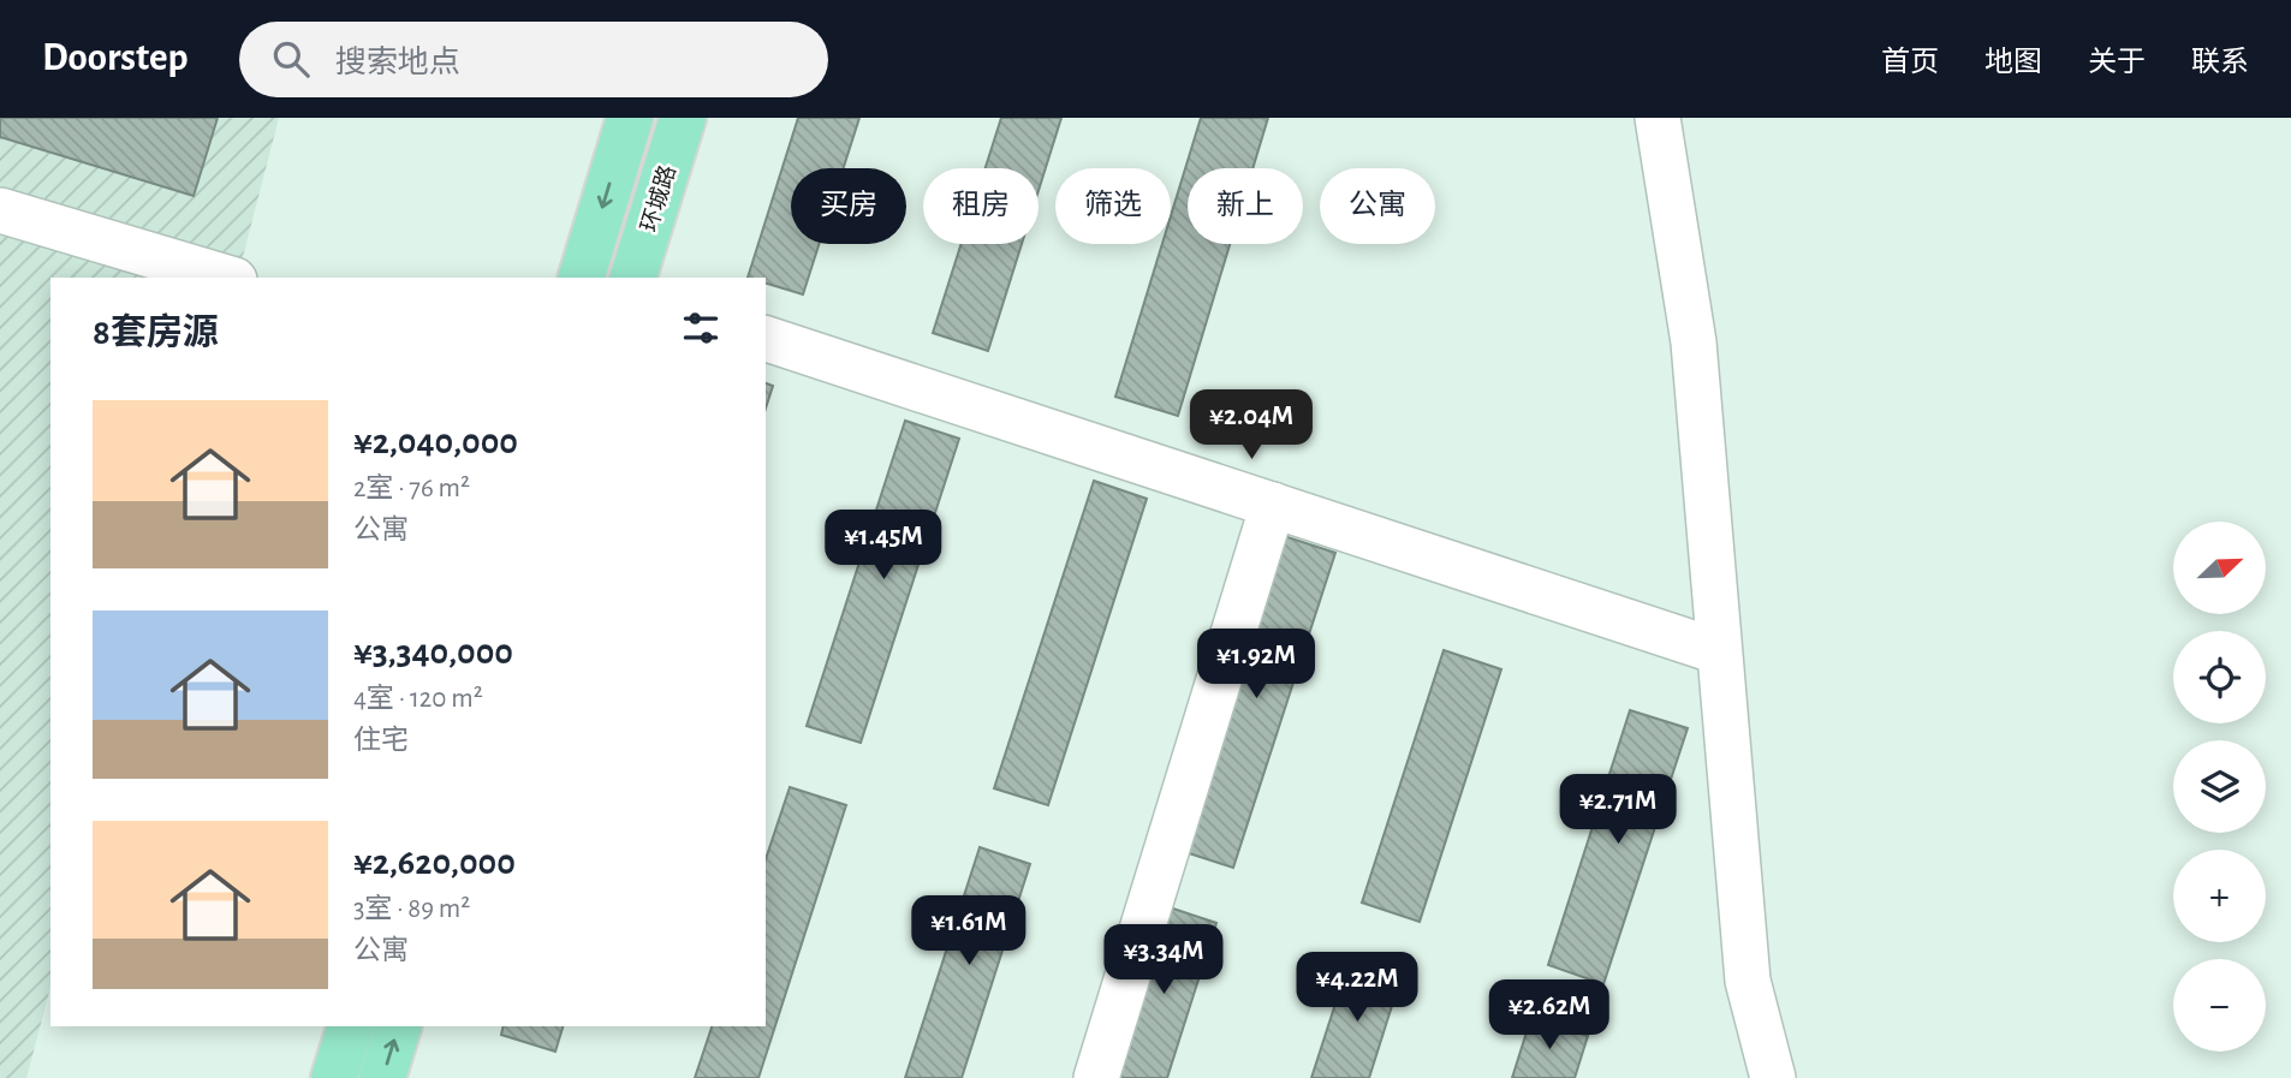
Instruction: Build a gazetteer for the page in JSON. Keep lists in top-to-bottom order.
{
  "streets": {
    "main road": ["环城路"]
  },
  "north": "top right",
  "page": {
    "header": "Doorstep",
    "search": "搜索地点",
    "nav": [
      "首页",
      "地图",
      "关于",
      "联系"
    ],
    "chip": [
      "买房",
      "租房",
      "筛选",
      "新上",
      "公寓"
    ],
    "heading": "8套房源",
    "list": [
      {
        "name": "¥2,040,000",
        "note": "2室 · 76 m² · 公寓"
      },
      {
        "name": "¥3,340,000",
        "note": "4室 · 120 m² · 住宅"
      },
      {
        "name": "¥2,620,000",
        "note": "3室 · 89 m² · 公寓"
      }
    ],
    "price": [
      "¥2.04M",
      "¥1.45M",
      "¥1.92M",
      "¥2.71M",
      "¥1.61M",
      "¥3.34M",
      "¥4.22M",
      "¥2.62M"
    ],
    "map_buttons": ["+", "−"]
  }
}
